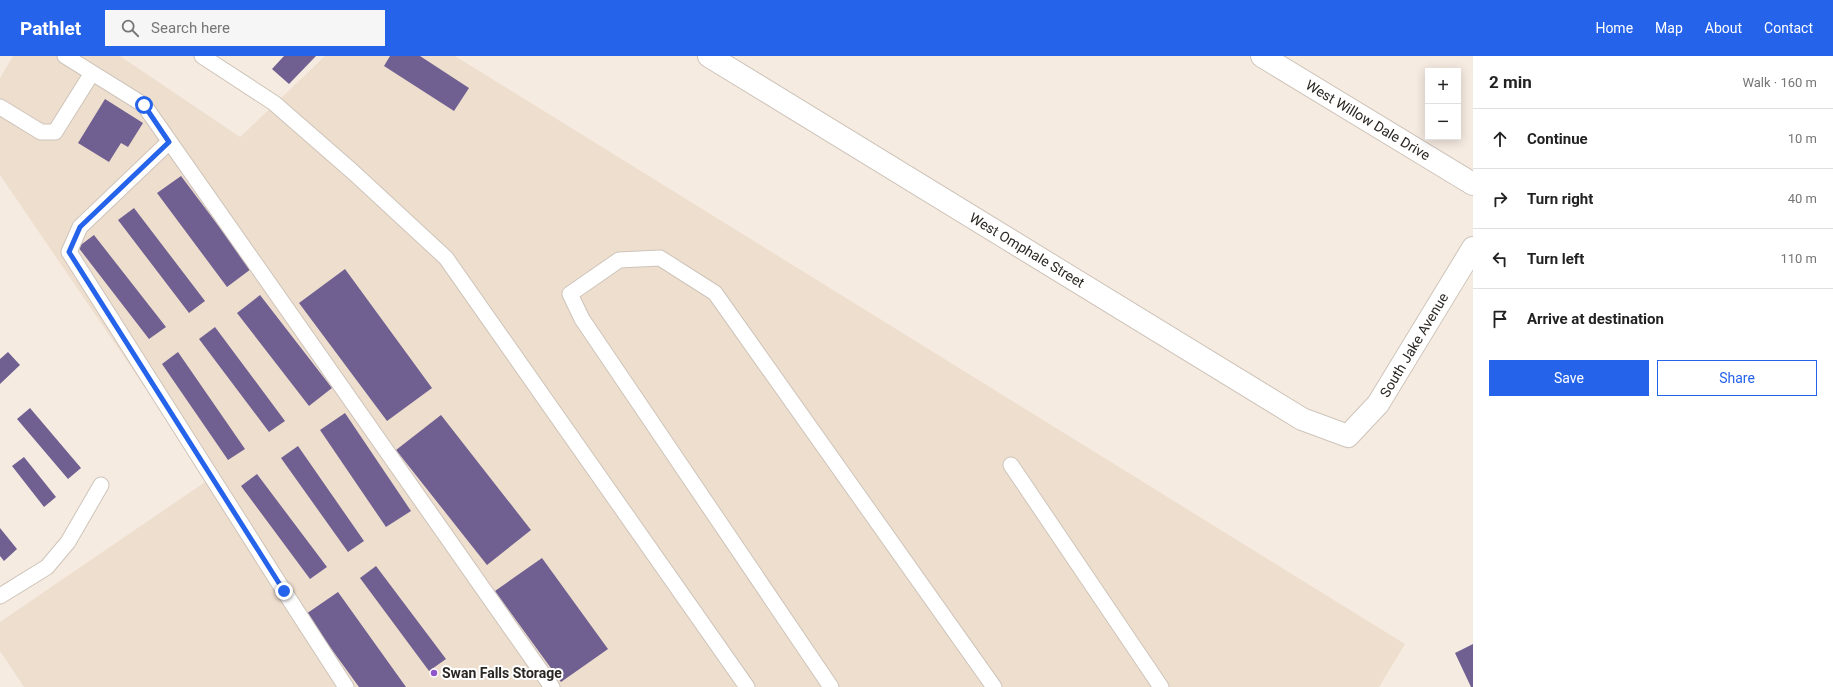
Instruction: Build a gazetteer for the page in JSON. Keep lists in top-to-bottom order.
{
  "streets": {
    "street": ["West Willow Dale Drive", "West Omphale Street", "South Jake Avenue"]
  },
  "crossings": [
    ["West Omphale Street", "South Jake Avenue"]
  ],
  "places": ["Swan Falls Storage"],
  "page": {
    "header": "Pathlet",
    "search": "Search here",
    "nav": [
      "Home",
      "Map",
      "About",
      "Contact"
    ],
    "heading": ["2 min", "Walk · 160 m"],
    "map_buttons": ["+", "−"],
    "list": [
      ["Continue", "10 m"],
      ["Turn right", "40 m"],
      ["Turn left", "110 m"],
      "Arrive at destination"
    ],
    "buttons": ["Save", "Share"]
  }
}
